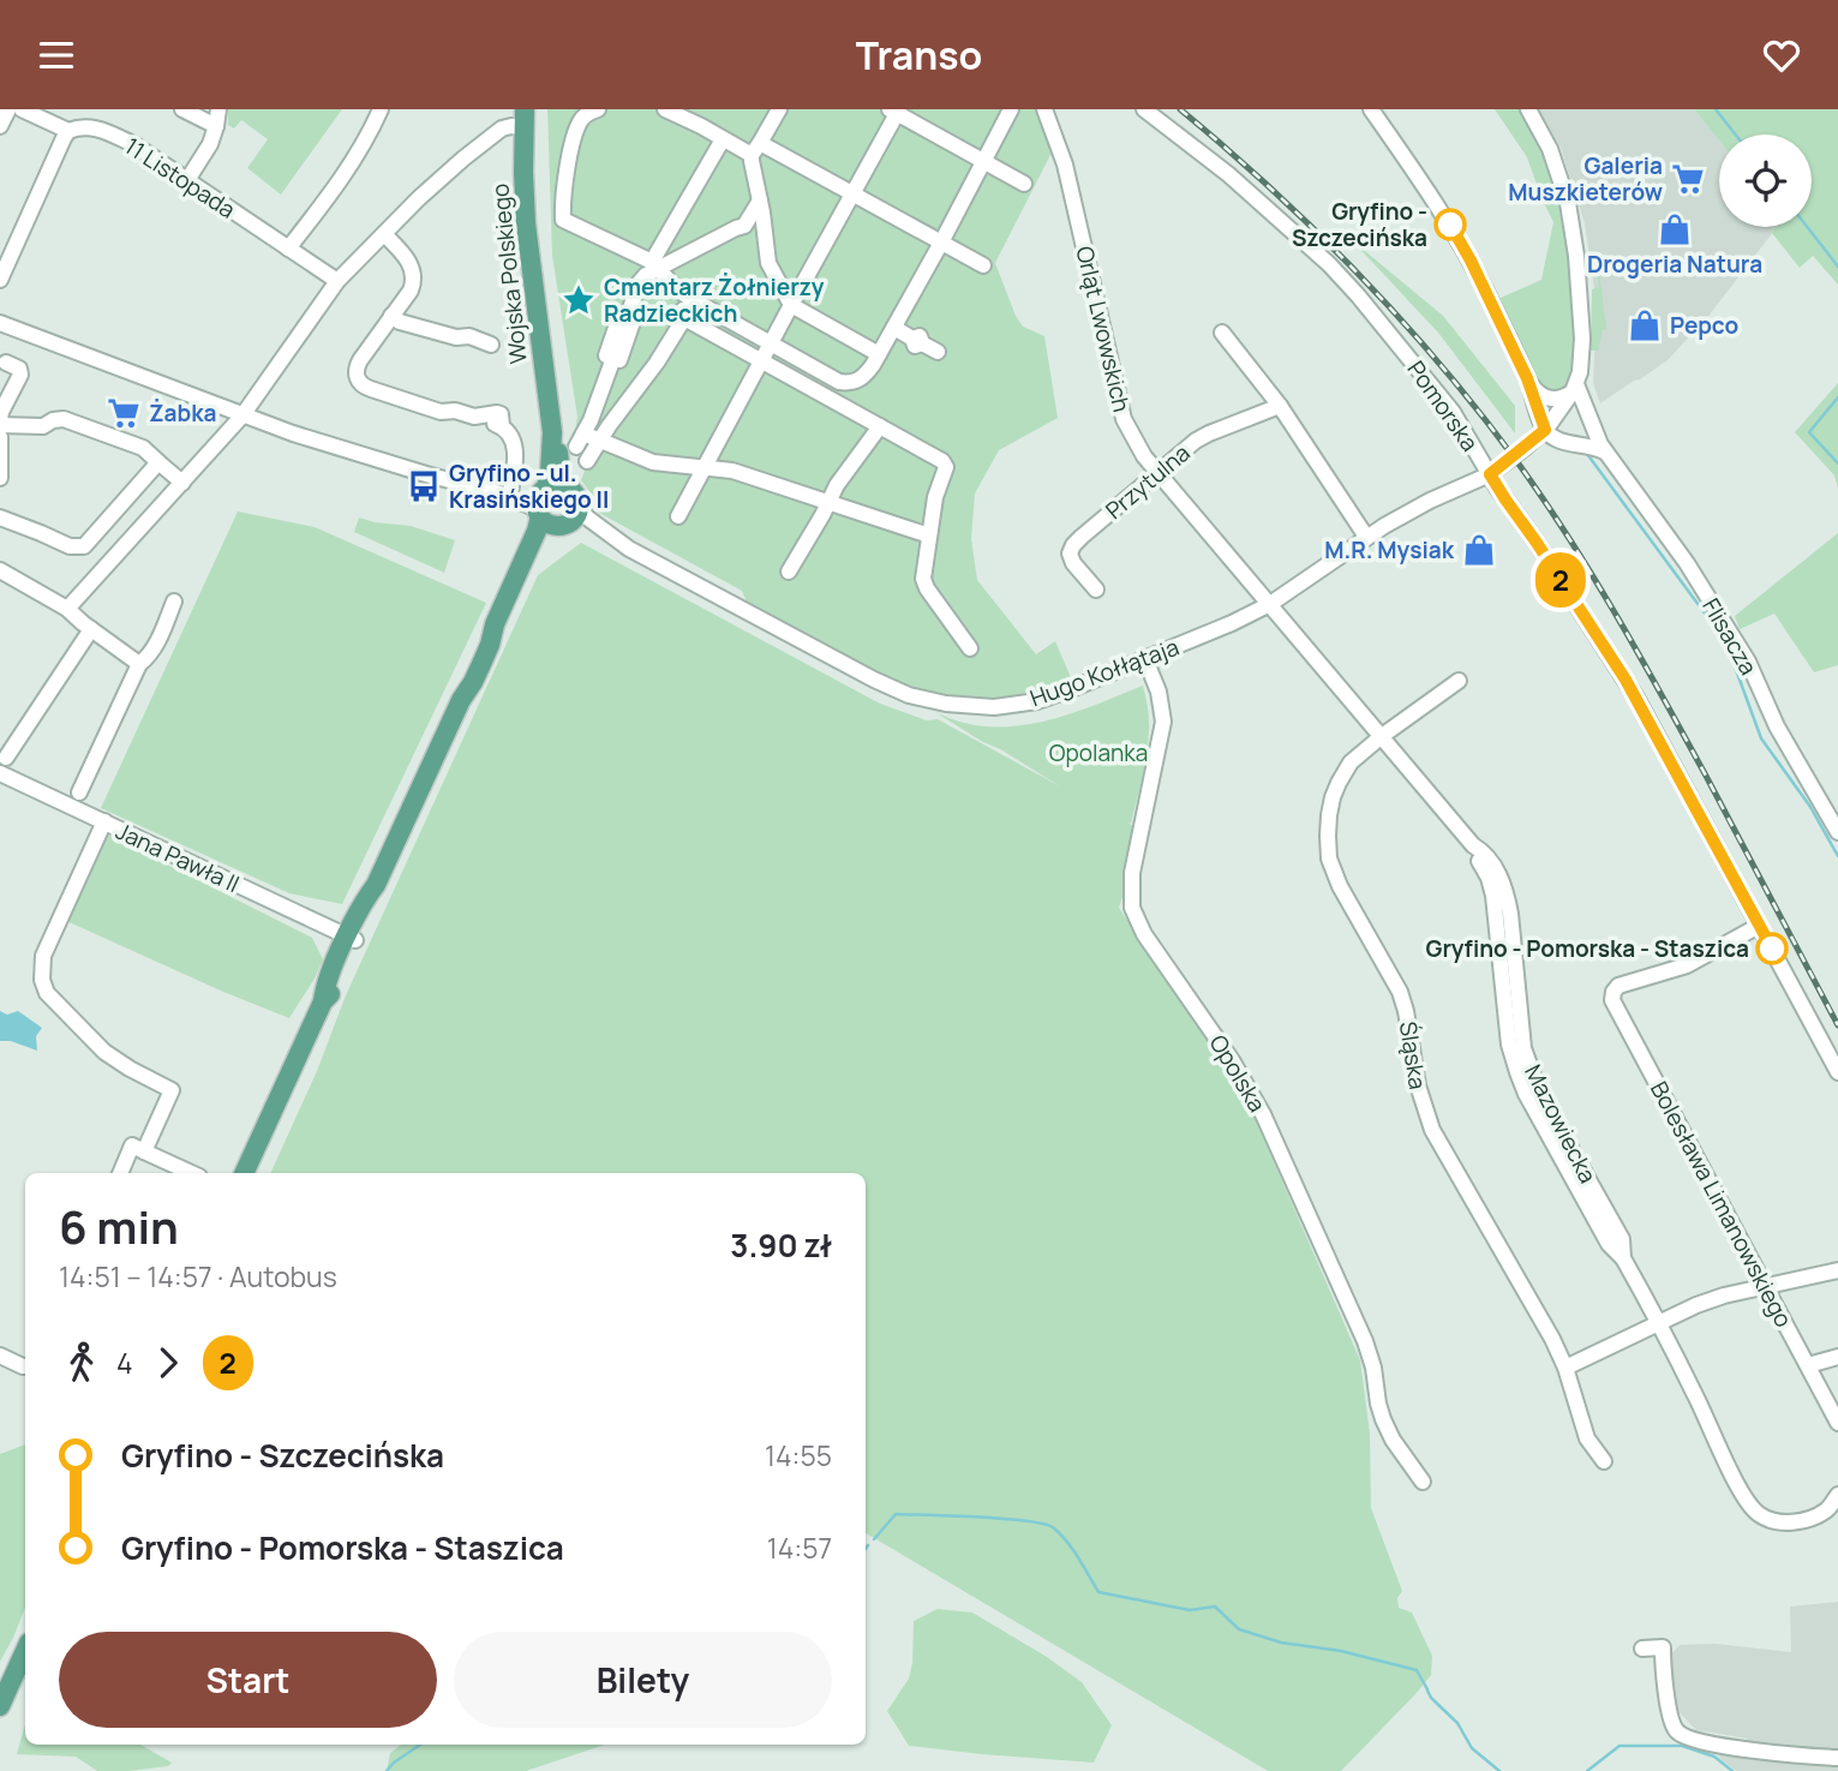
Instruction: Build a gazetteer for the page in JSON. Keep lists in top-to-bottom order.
{
  "streets": {
    "main road": ["Wojska Polskiego"],
    "street": [
      "11 Listopada",
      "Orląt Lwowskich",
      "Pomorska",
      "Przytulna",
      "Flisacza",
      "Hugo Kołłątaja",
      "Jana Pawła II",
      "Śląska",
      "Opolska",
      "Mazowiecka",
      "Bolesława Limanowskiego"
    ]
  },
  "crossings": [
    ["Wojska Polskiego", "Hugo Kołłątaja"],
    ["Orląt Lwowskich", "Przytulna"],
    ["Orląt Lwowskich", "Hugo Kołłątaja"],
    ["Orląt Lwowskich", "Mazowiecka"],
    ["Pomorska", "Flisacza"],
    ["Pomorska", "Hugo Kołłątaja"],
    ["Pomorska", "Bolesława Limanowskiego"],
    ["Flisacza", "Hugo Kołłątaja"],
    ["Hugo Kołłątaja", "Opolska"],
    ["Hugo Kołłątaja", "Mazowiecka"],
    ["Śląska", "Mazowiecka"]
  ],
  "parks": ["Opolanka"],
  "places": {
    "supermarket": ["Galeria Muszkieterów", "Żabka"],
    "other": ["Gryfino - Szczecińska", "Gryfino - Pomorska - Staszica"],
    "shop": ["Drogeria Natura", "Pepco", "M.R. Mysiak"],
    "place": ["Cmentarz Żołnierzy Radzieckich"],
    "bus stop": ["Gryfino - ul. Krasińskiego II"]
  },
  "lines": ["bus line 2"],
  "page": {
    "header": "Transo",
    "on_map": "2",
    "heading": ["6 min", "14:51 – 14:57 · Autobus", "3.90 zł"],
    "legs": ["4", "2"],
    "list": [
      {
        "name": "Gryfino - Szczecińska",
        "value": "14:55"
      },
      {
        "name": "Gryfino - Pomorska - Staszica",
        "value": "14:57"
      }
    ],
    "buttons": ["Start", "Bilety"]
  }
}
